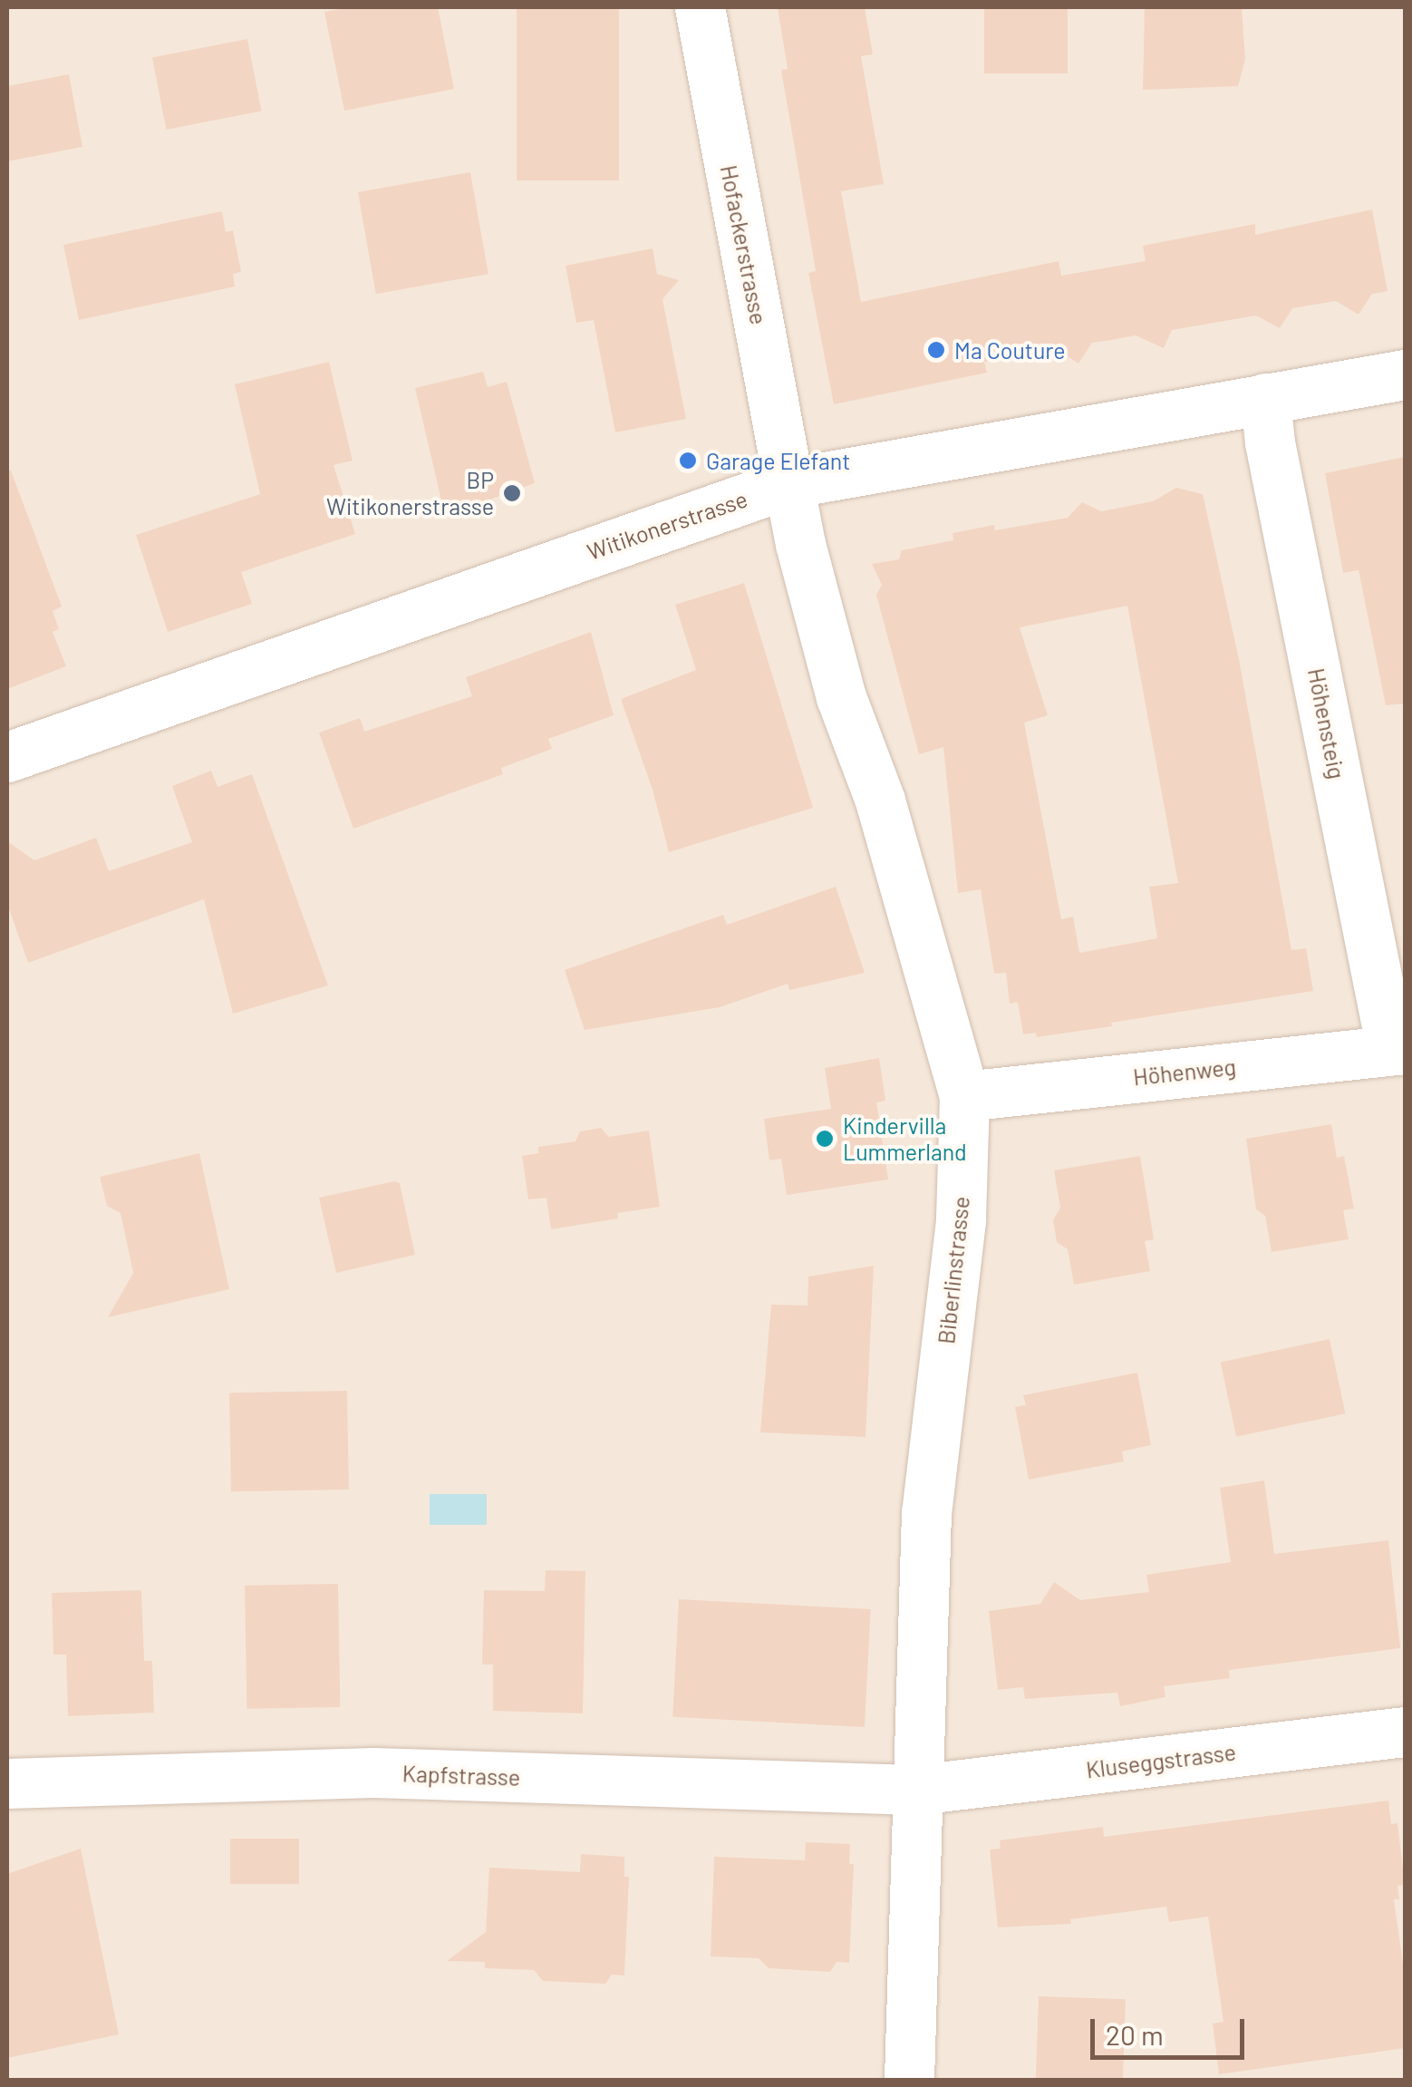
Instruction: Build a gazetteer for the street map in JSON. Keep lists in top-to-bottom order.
{
  "streets": {
    "street": [
      "Hofackerstrasse",
      "Witikonerstrasse",
      "Höhensteig",
      "Höhenweg",
      "Biberlinstrasse",
      "Kluseggstrasse",
      "Kapfstrasse"
    ]
  },
  "crossings": [
    ["Hofackerstrasse", "Witikonerstrasse"],
    ["Hofackerstrasse", "Biberlinstrasse"],
    ["Witikonerstrasse", "Höhensteig"],
    ["Witikonerstrasse", "Biberlinstrasse"],
    ["Höhensteig", "Höhenweg"],
    ["Höhenweg", "Biberlinstrasse"],
    ["Biberlinstrasse", "Kluseggstrasse"],
    ["Biberlinstrasse", "Kapfstrasse"],
    ["Kluseggstrasse", "Kapfstrasse"]
  ],
  "places": [
    "Ma Couture",
    "Garage Elefant",
    "BP Witikonerstrasse",
    "Kindervilla Lummerland"
  ],
  "scale_bar": "20 m"
}
